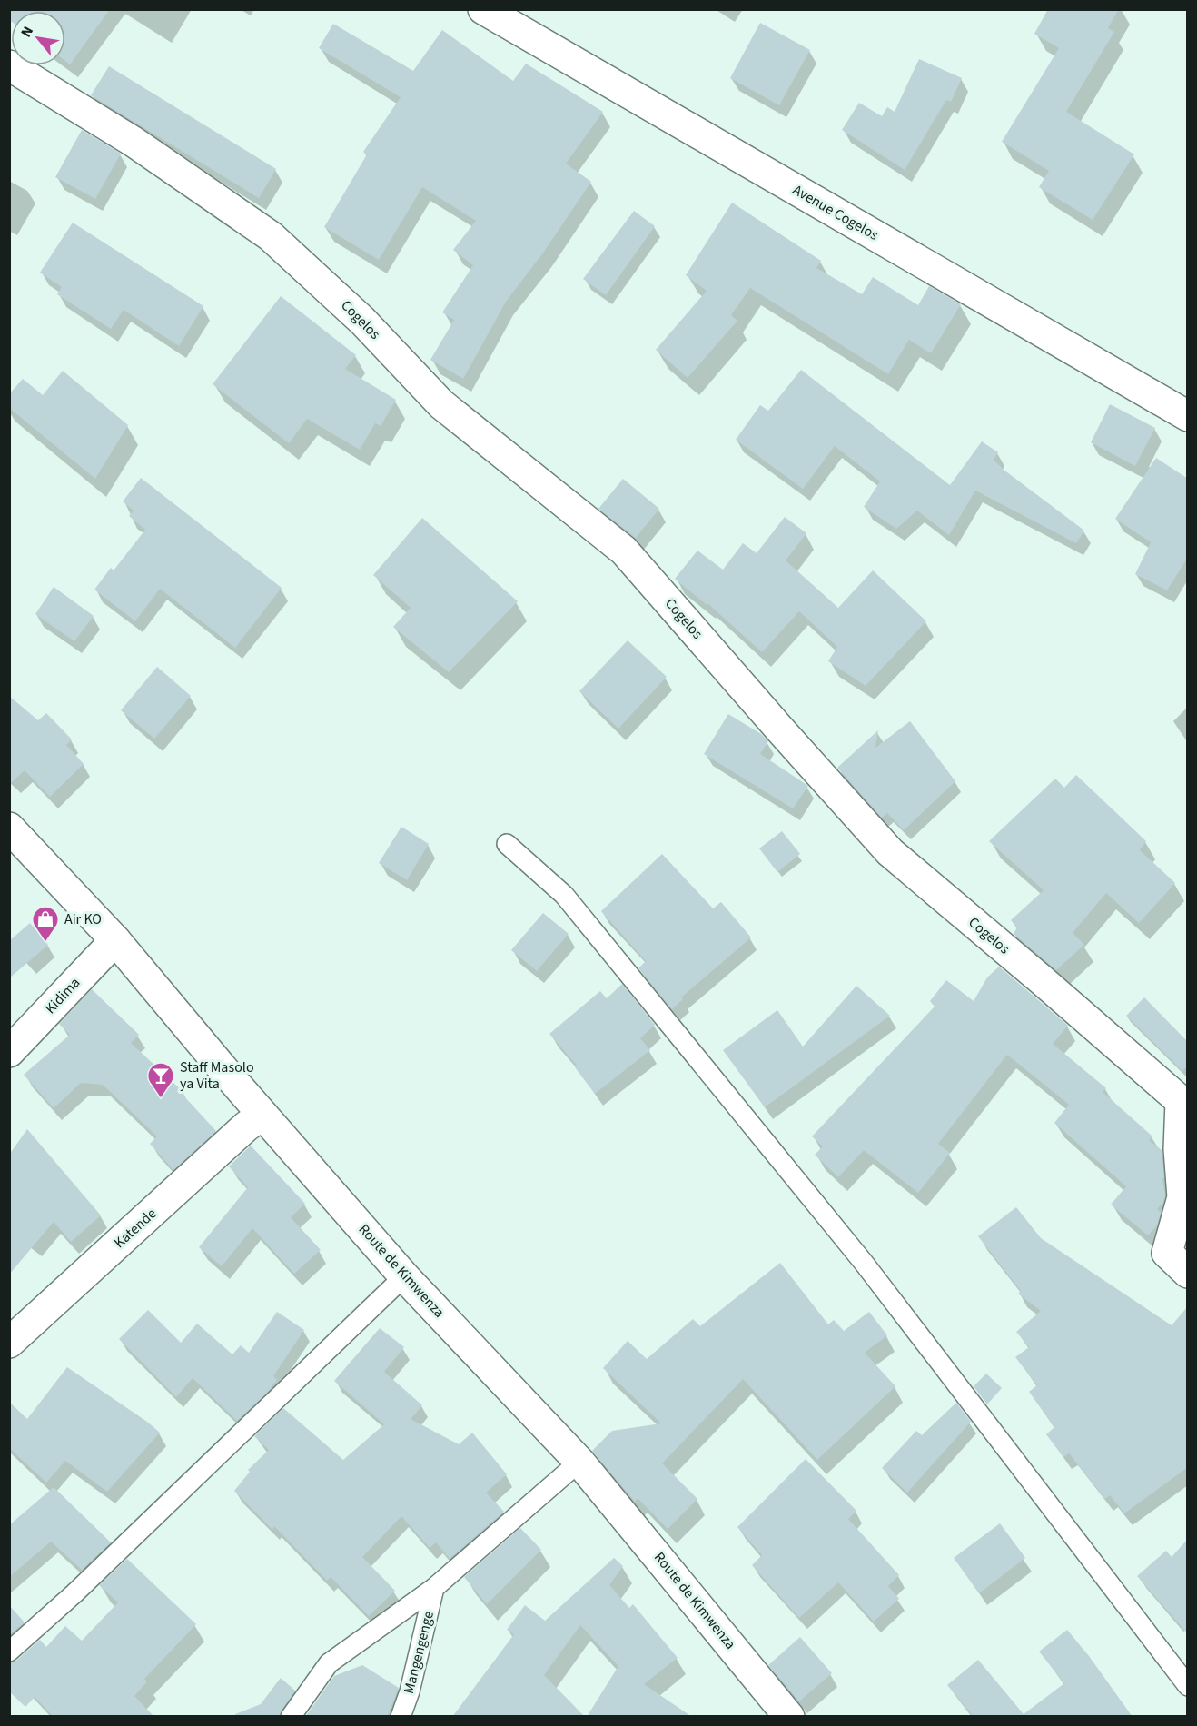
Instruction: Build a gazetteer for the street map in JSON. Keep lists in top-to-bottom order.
{
  "streets": {
    "street": [
      "Avenue Cogelos",
      "Cogelos",
      "Kidima",
      "Katende",
      "Route de Kimwenza"
    ],
    "lane": ["Mangengenge"]
  },
  "crossings": [
    ["Kidima", "Route de Kimwenza"],
    ["Katende", "Route de Kimwenza"]
  ],
  "places": {
    "shop": ["Air KO"],
    "bar": ["Staff Masolo ya Vita"]
  },
  "north": "top left"
}
